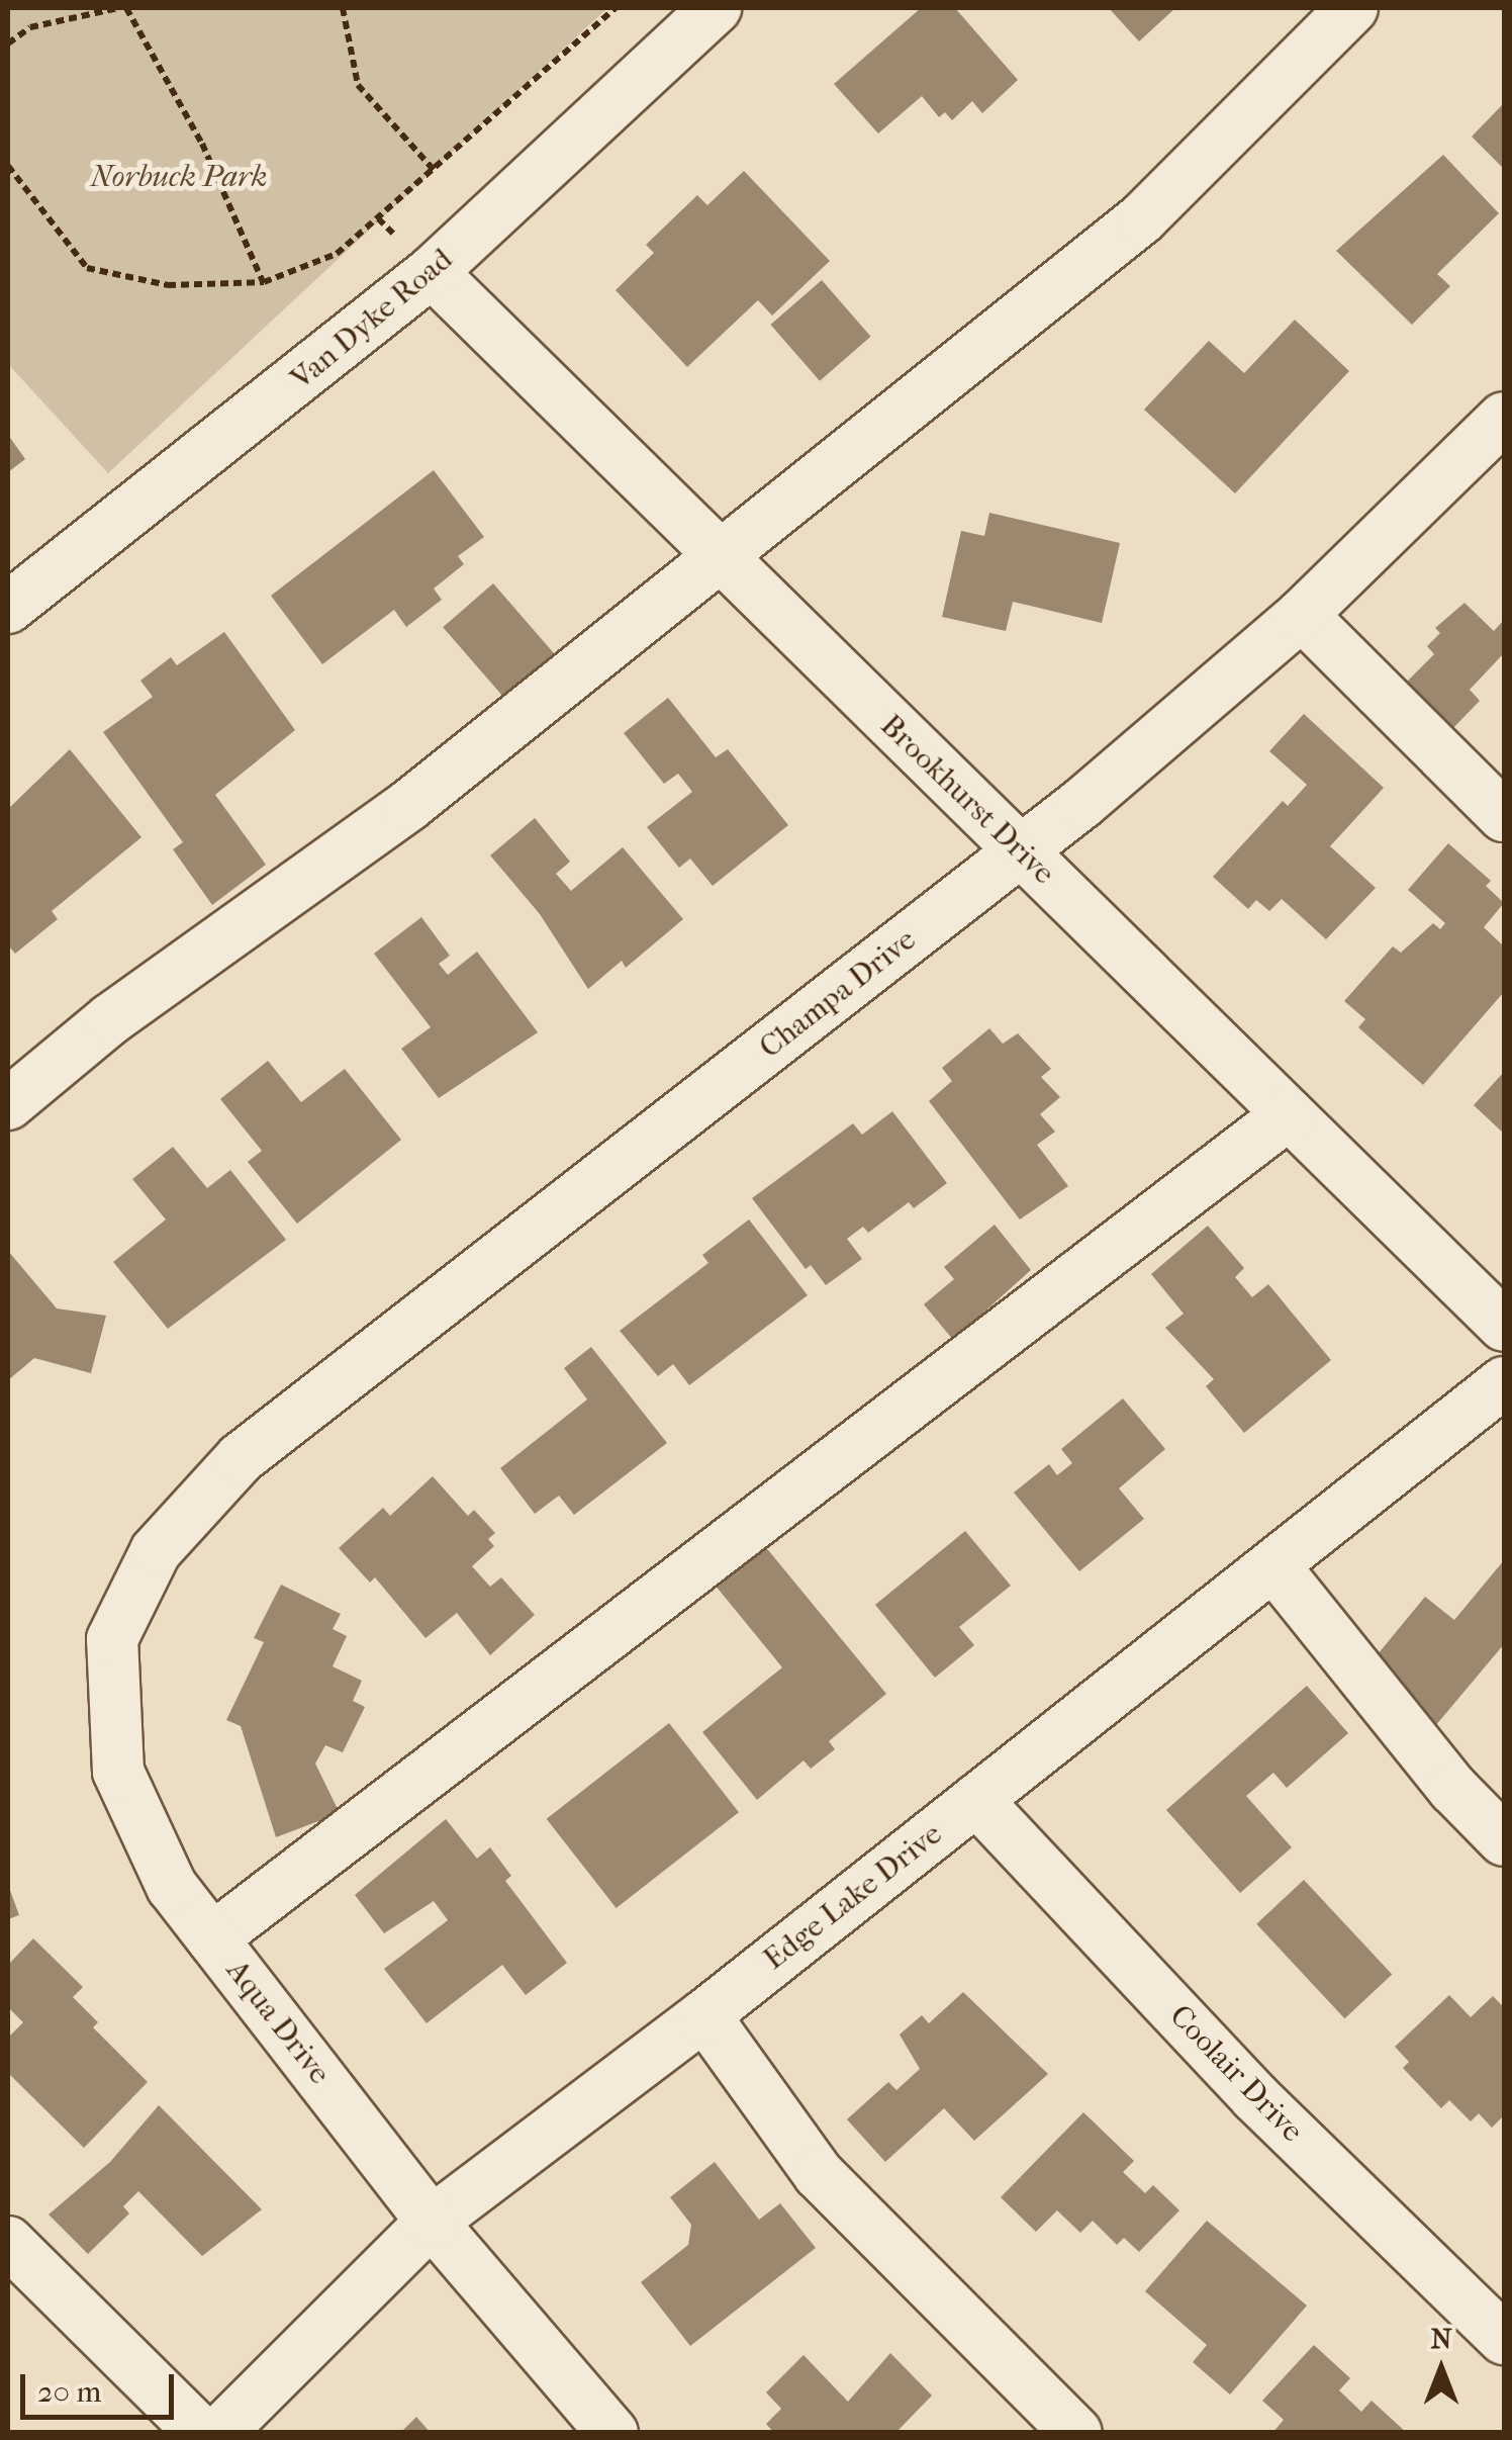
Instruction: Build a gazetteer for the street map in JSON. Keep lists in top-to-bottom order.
{
  "streets": {
    "street": [
      "Van Dyke Road",
      "Brookhurst Drive",
      "Champa Drive",
      "Edge Lake Drive",
      "Aqua Drive",
      "Coolair Drive"
    ]
  },
  "crossings": [
    ["Van Dyke Road", "Brookhurst Drive"],
    ["Brookhurst Drive", "Champa Drive"],
    ["Champa Drive", "Aqua Drive"],
    ["Edge Lake Drive", "Aqua Drive"],
    ["Edge Lake Drive", "Coolair Drive"]
  ],
  "parks": ["Norbuck Park"],
  "scale_bar": "20 m",
  "north": "top"
}
